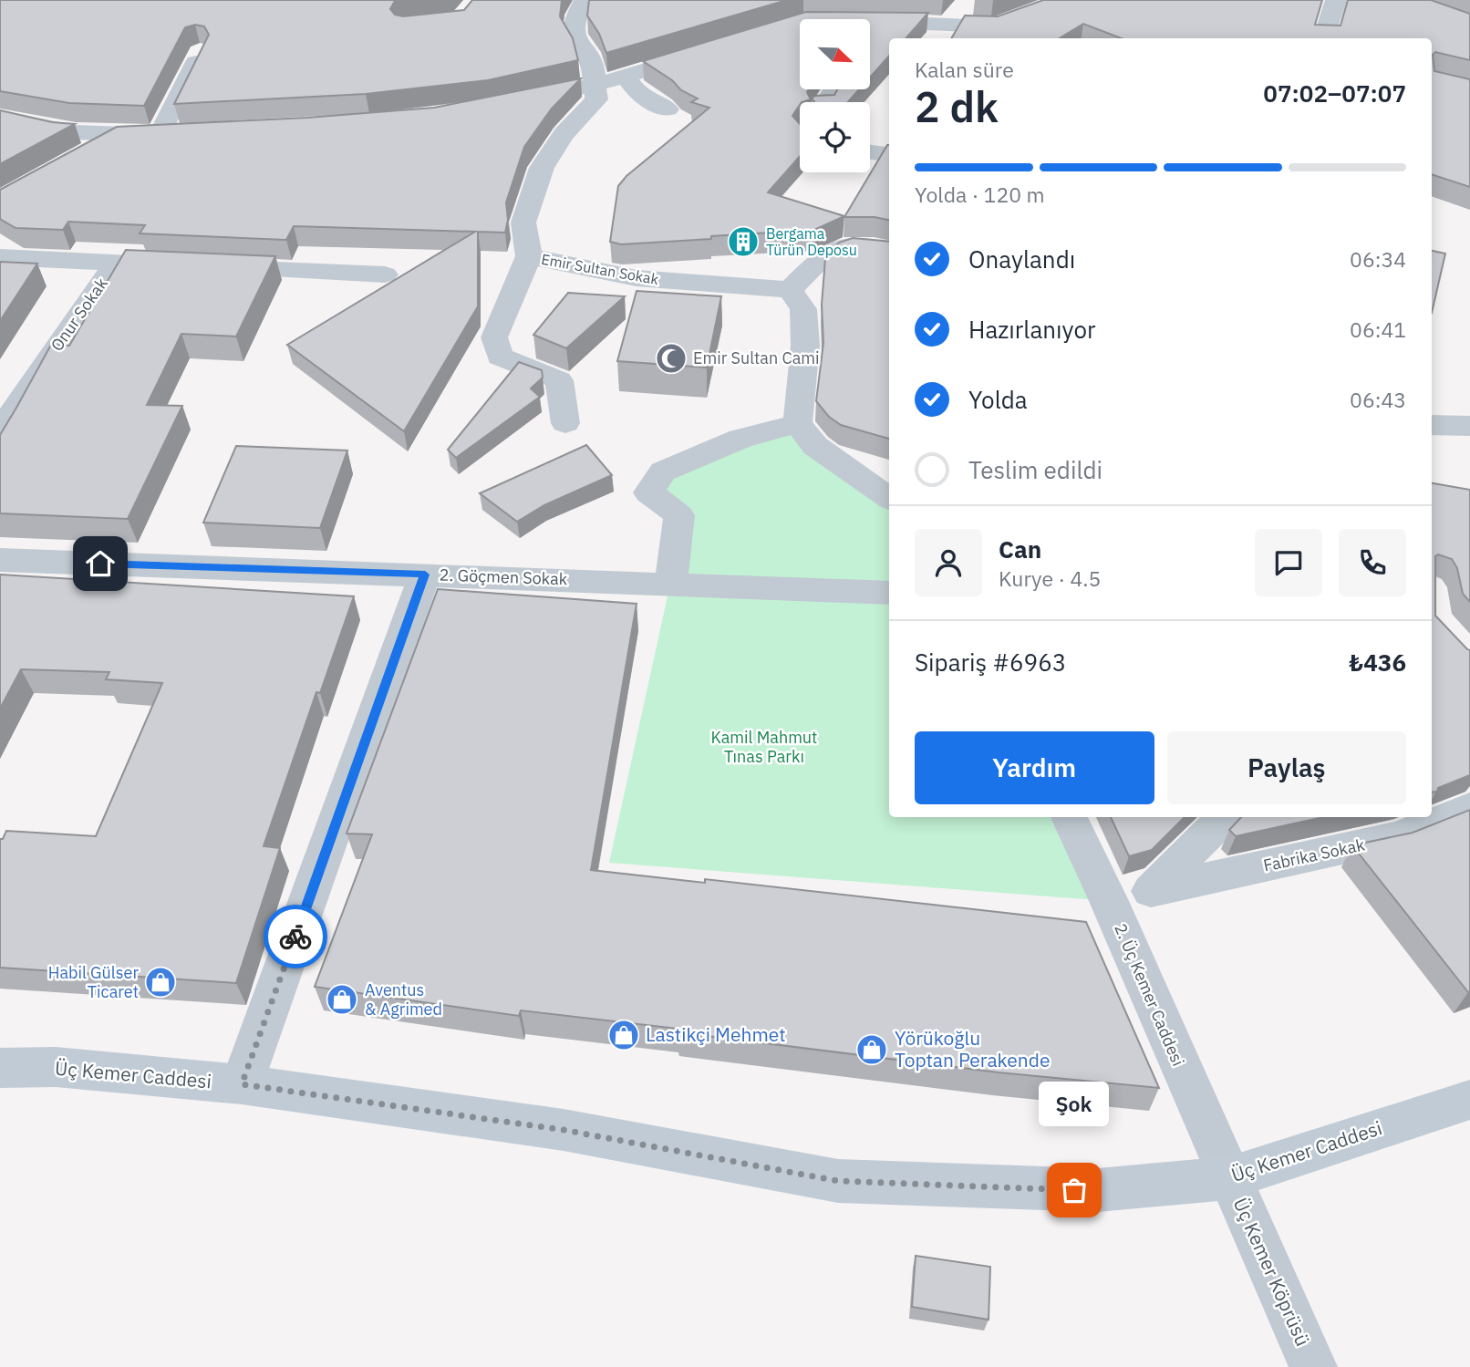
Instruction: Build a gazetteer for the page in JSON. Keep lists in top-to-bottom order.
{
  "streets": {
    "main road": ["Üç Kemer Caddesi"],
    "street": [
      "Emir Sultan Sokak",
      "Onur Sokak",
      "2. Göçmen Sokak",
      "Fabrika Sokak",
      "2. Üç Kemer Caddesi",
      "Üç Kemer Köprüsü"
    ]
  },
  "crossings": [
    ["Fabrika Sokak", "2. Üç Kemer Caddesi"],
    ["2. Üç Kemer Caddesi", "Üç Kemer Caddesi"],
    ["2. Üç Kemer Caddesi", "Üç Kemer Köprüsü"],
    ["Üç Kemer Caddesi", "Üç Kemer Köprüsü"]
  ],
  "parks": ["Kamil Mahmut Tınas Parkı"],
  "places": {
    "building": ["Bergama Türün Deposu"],
    "mosque": ["Emir Sultan Cami"],
    "shop": [
      "Habil Gülser Ticaret",
      "Aventus & Agrimed",
      "Lastikçi Mehmet",
      "Yörükoğlu Toptan Perakende"
    ],
    "other": ["Şok"]
  },
  "north": "bottom right",
  "page": {
    "heading": ["2 dk", "Kalan süre", "07:02–07:07"],
    "panel": [
      "Can",
      "Kurye · 4.5",
      "Sipariş #6963",
      "₺436"
    ],
    "bar": "Yolda · 120 m",
    "list": [
      ["Onaylandı", "06:34"],
      ["Hazırlanıyor", "06:41"],
      ["Yolda", "06:43"],
      "Teslim edildi"
    ],
    "buttons": ["Yardım", "Paylaş"],
    "bubble": "Şok"
  }
}
